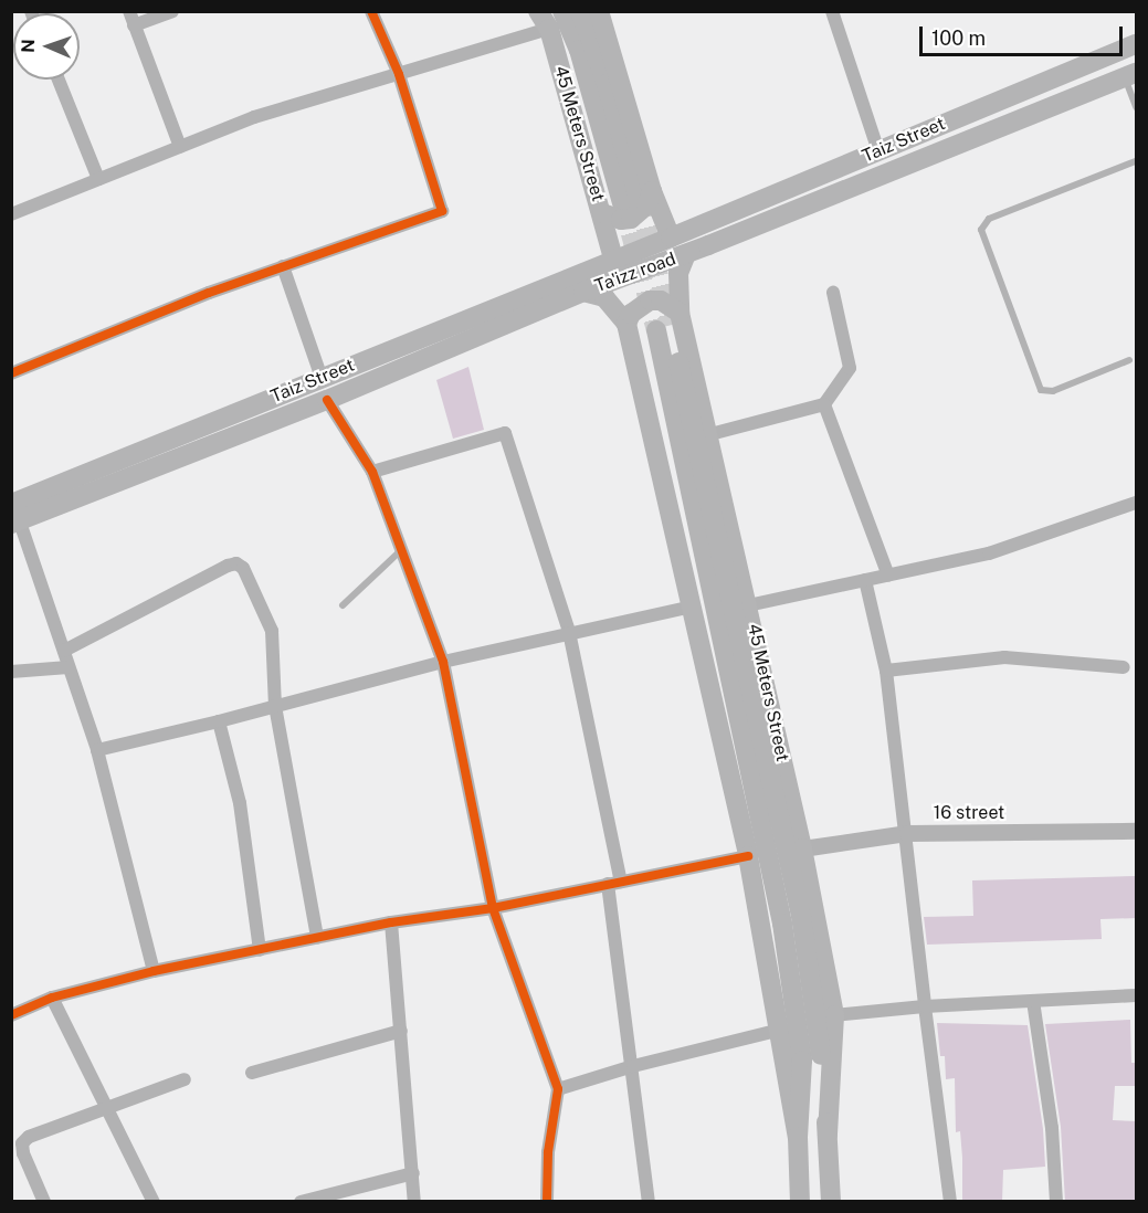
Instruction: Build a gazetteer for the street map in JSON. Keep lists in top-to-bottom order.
{
  "streets": {
    "main road": ["45 Meters Street", "Taiz Street", "Ta'izz road"],
    "street": ["16 street"]
  },
  "crossings": [
    ["45 Meters Street", "Taiz Street"],
    ["45 Meters Street", "Ta'izz road"],
    ["45 Meters Street", "16 street"],
    ["Taiz Street", "Ta'izz road"]
  ],
  "scale_bar": "100 m",
  "north": "left"
}
